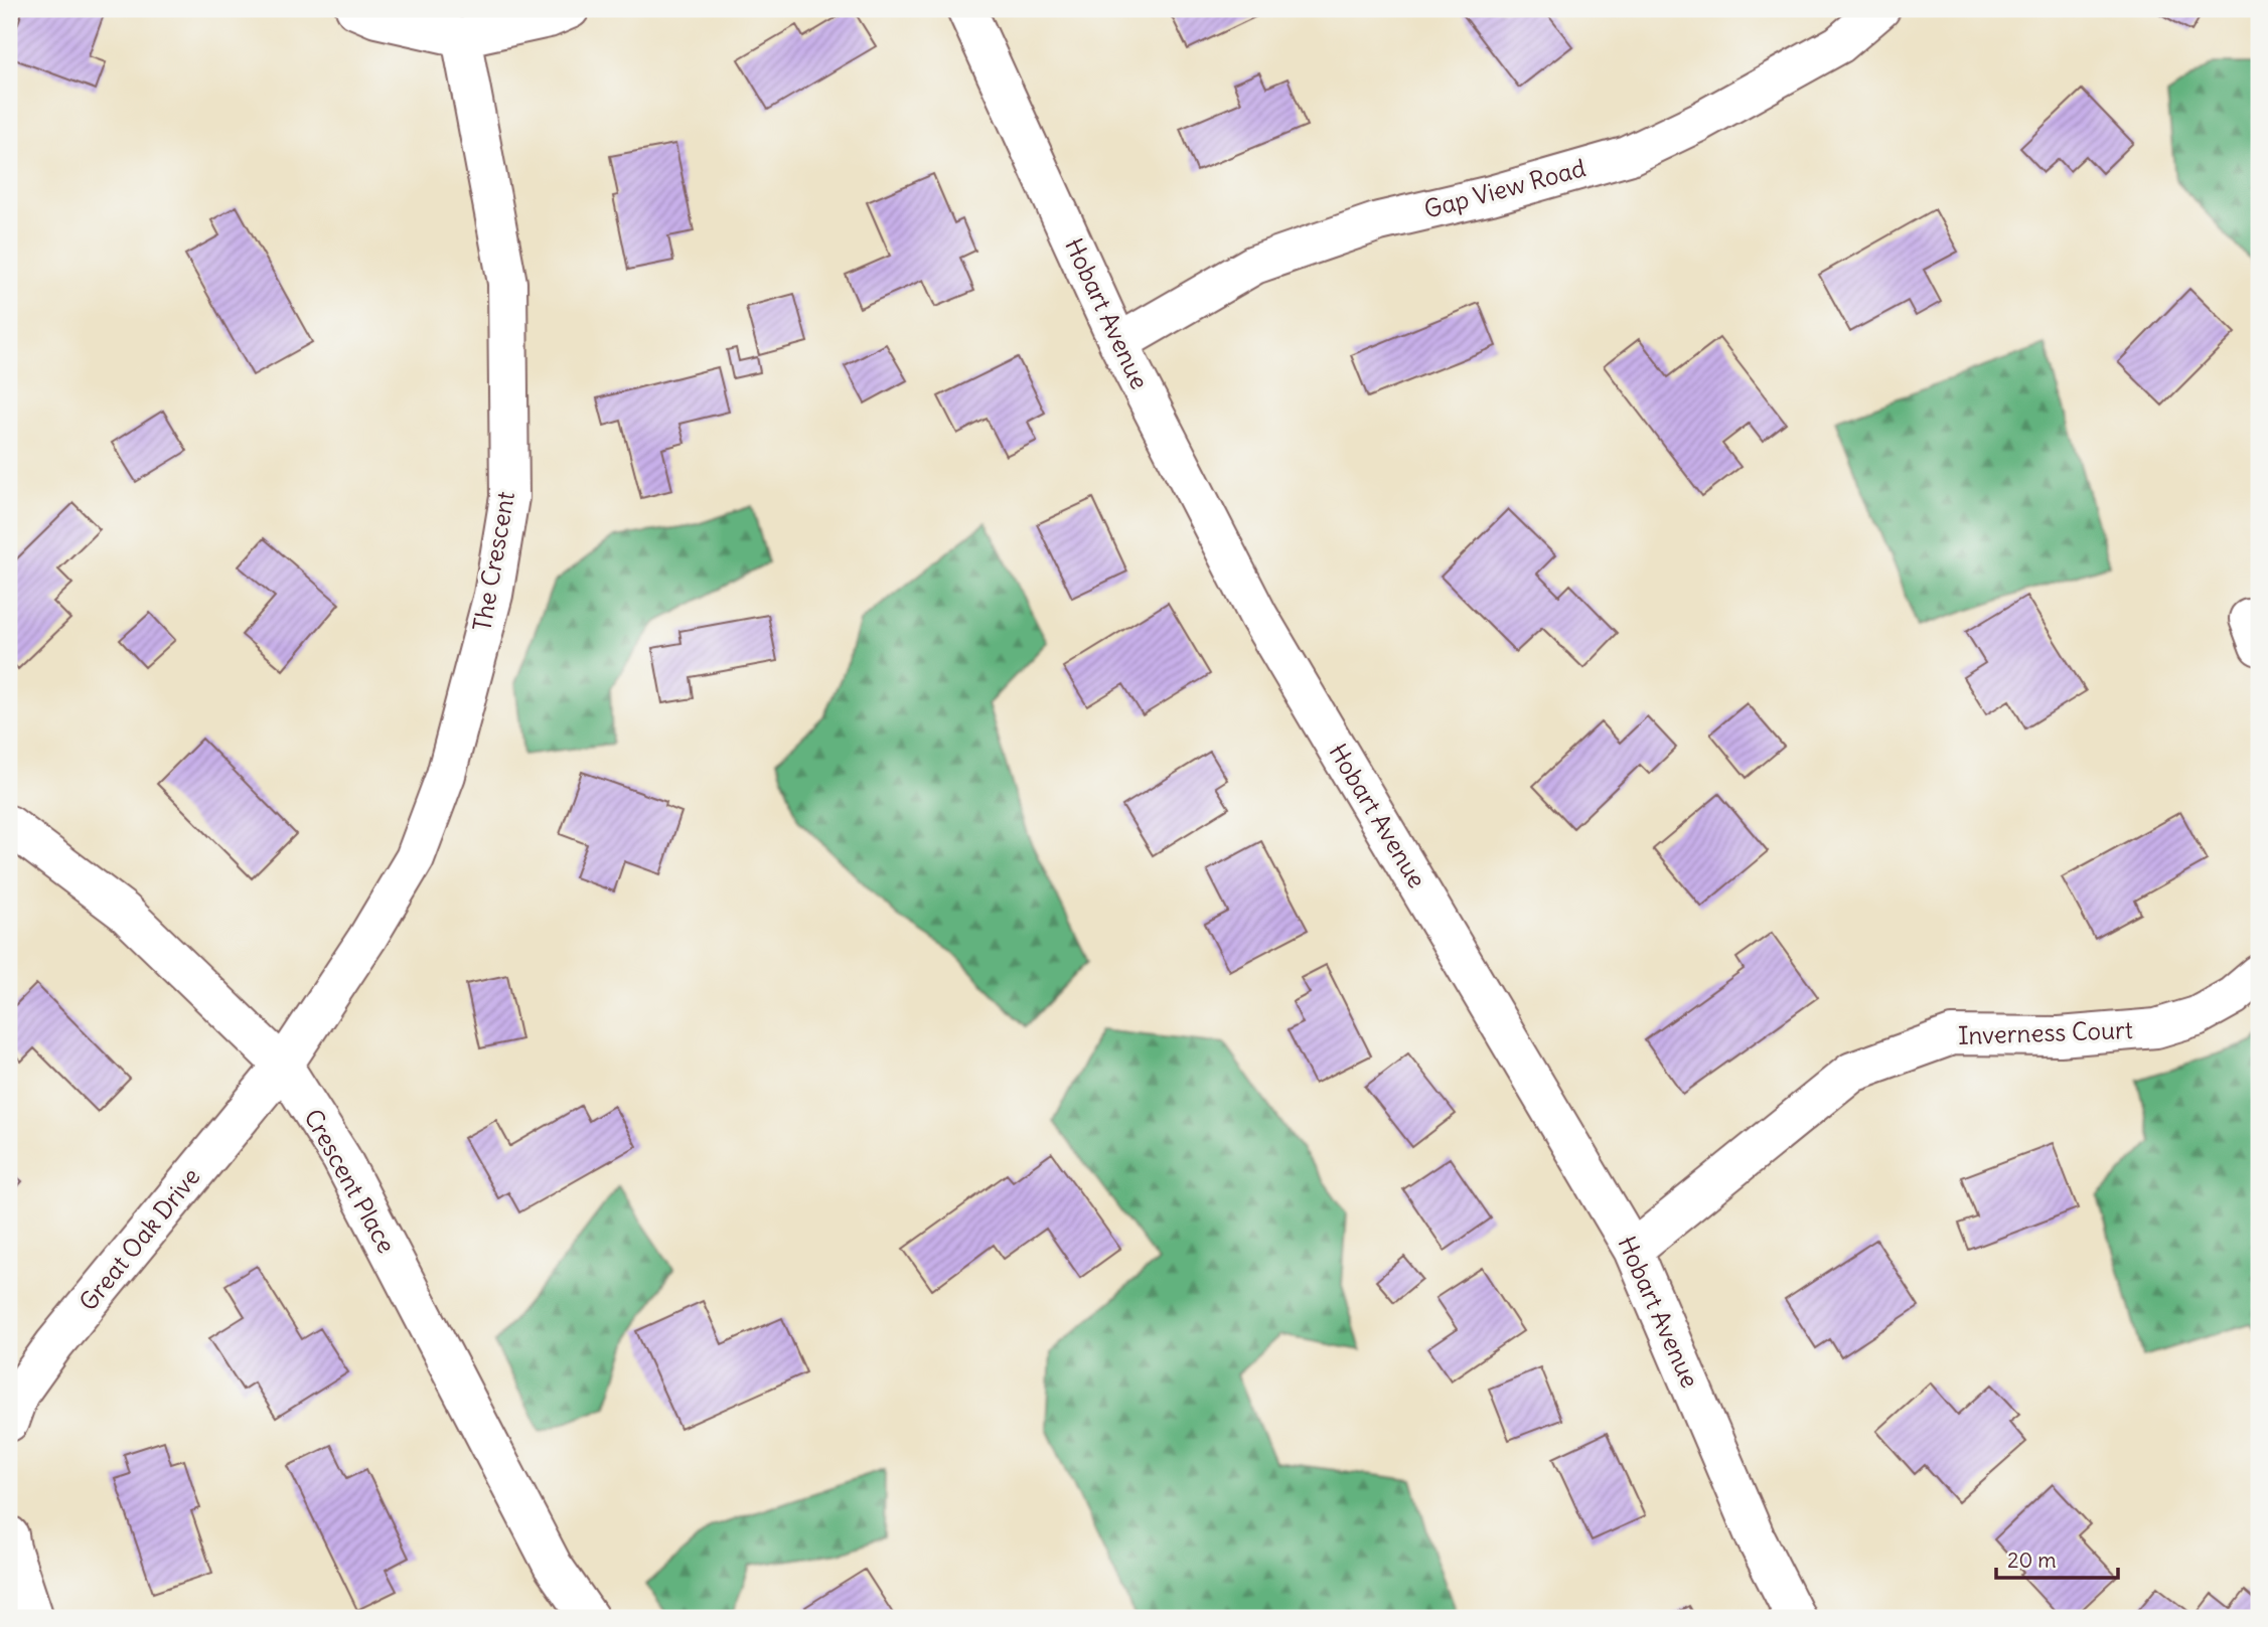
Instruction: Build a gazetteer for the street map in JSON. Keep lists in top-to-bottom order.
{
  "streets": {
    "street": [
      "Gap View Road",
      "Hobart Avenue",
      "The Crescent",
      "Inverness Court",
      "Crescent Place",
      "Great Oak Drive"
    ]
  },
  "crossings": [
    ["Gap View Road", "Hobart Avenue"],
    ["Hobart Avenue", "Inverness Court"],
    ["The Crescent", "Crescent Place"],
    ["The Crescent", "Great Oak Drive"],
    ["Crescent Place", "Great Oak Drive"]
  ],
  "scale_bar": "20 m"
}
